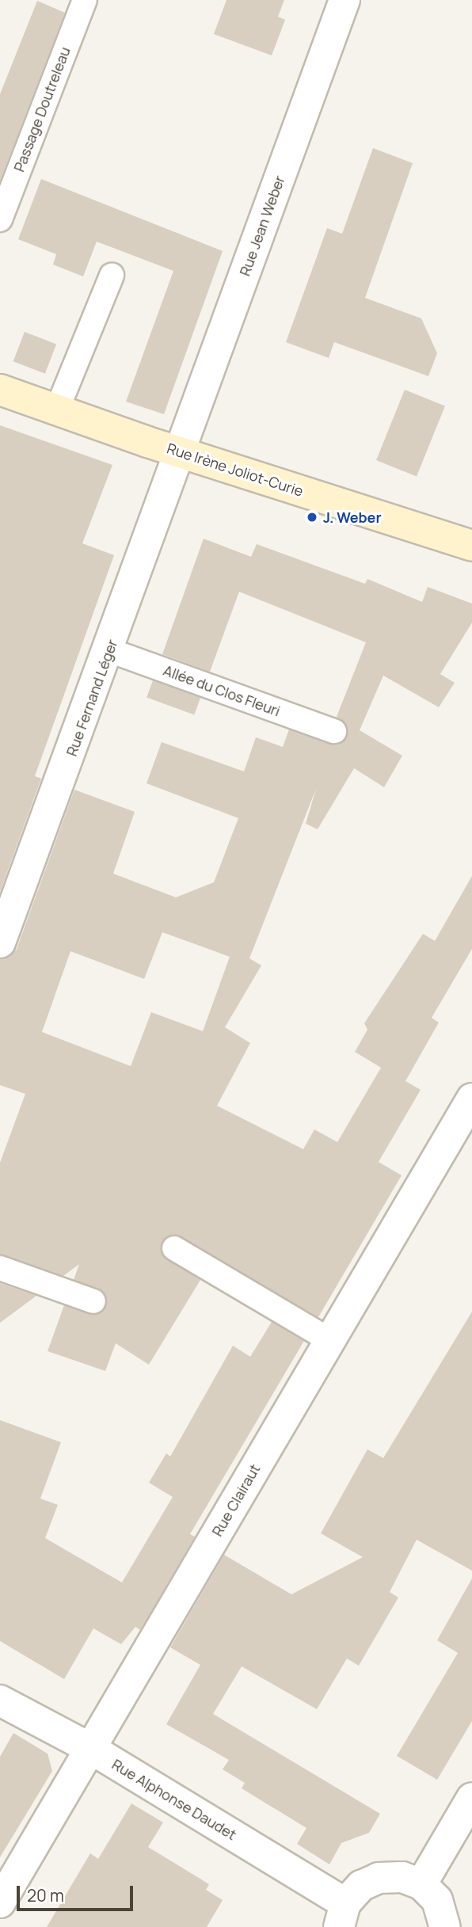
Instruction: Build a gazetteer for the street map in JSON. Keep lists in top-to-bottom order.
{
  "streets": {
    "street": [
      "Rue Jean Weber",
      "Rue Irène Joliot-Curie",
      "Rue Fernand Léger",
      "Rue Clairaut",
      "Rue Alphonse Daudet"
    ],
    "lane": ["Passage Doutreleau", "Allée du Clos Fleuri"]
  },
  "crossings": [
    ["Rue Jean Weber", "Rue Irène Joliot-Curie"],
    ["Rue Jean Weber", "Rue Fernand Léger"],
    ["Rue Irène Joliot-Curie", "Rue Fernand Léger"],
    ["Allée du Clos Fleuri", "Rue Fernand Léger"],
    ["Rue Clairaut", "Rue Alphonse Daudet"]
  ],
  "places": ["J. Weber"],
  "scale_bar": "20 m"
}
